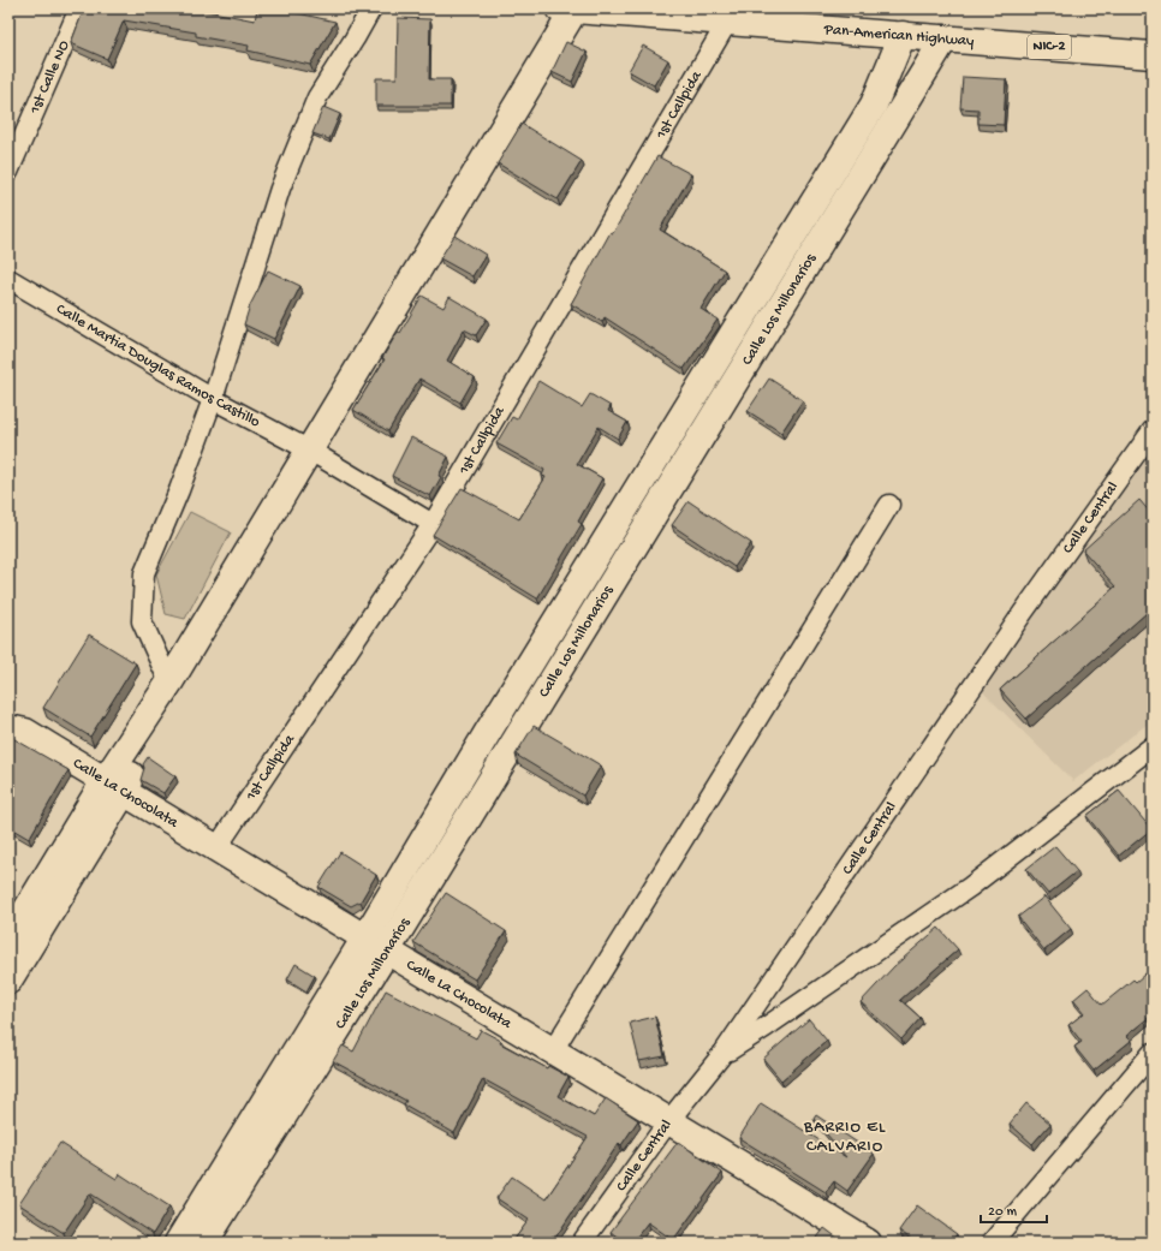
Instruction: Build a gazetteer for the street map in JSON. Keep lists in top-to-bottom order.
{
  "streets": {
    "main road": [
      "Pan-American Highway",
      "NIC-2",
      "Calle Los Millonarios",
      "Calle La Chocolata"
    ],
    "street": [
      "1st Calle NO",
      "1st Callpida",
      "Calle Martia Douglas Ramos Castillo",
      "Calle Central"
    ]
  },
  "crossings": [
    ["Pan-American Highway", "1st Callpida"],
    ["Pan-American Highway", "Calle Los Millonarios"],
    ["1st Callpida", "Calle Martia Douglas Ramos Castillo"],
    ["1st Callpida", "Calle La Chocolata"],
    ["Calle Los Millonarios", "Calle La Chocolata"],
    ["Calle Central", "Calle La Chocolata"]
  ],
  "districts": ["BARRIO EL CALVARIO"],
  "scale_bar": "20 m"
}
